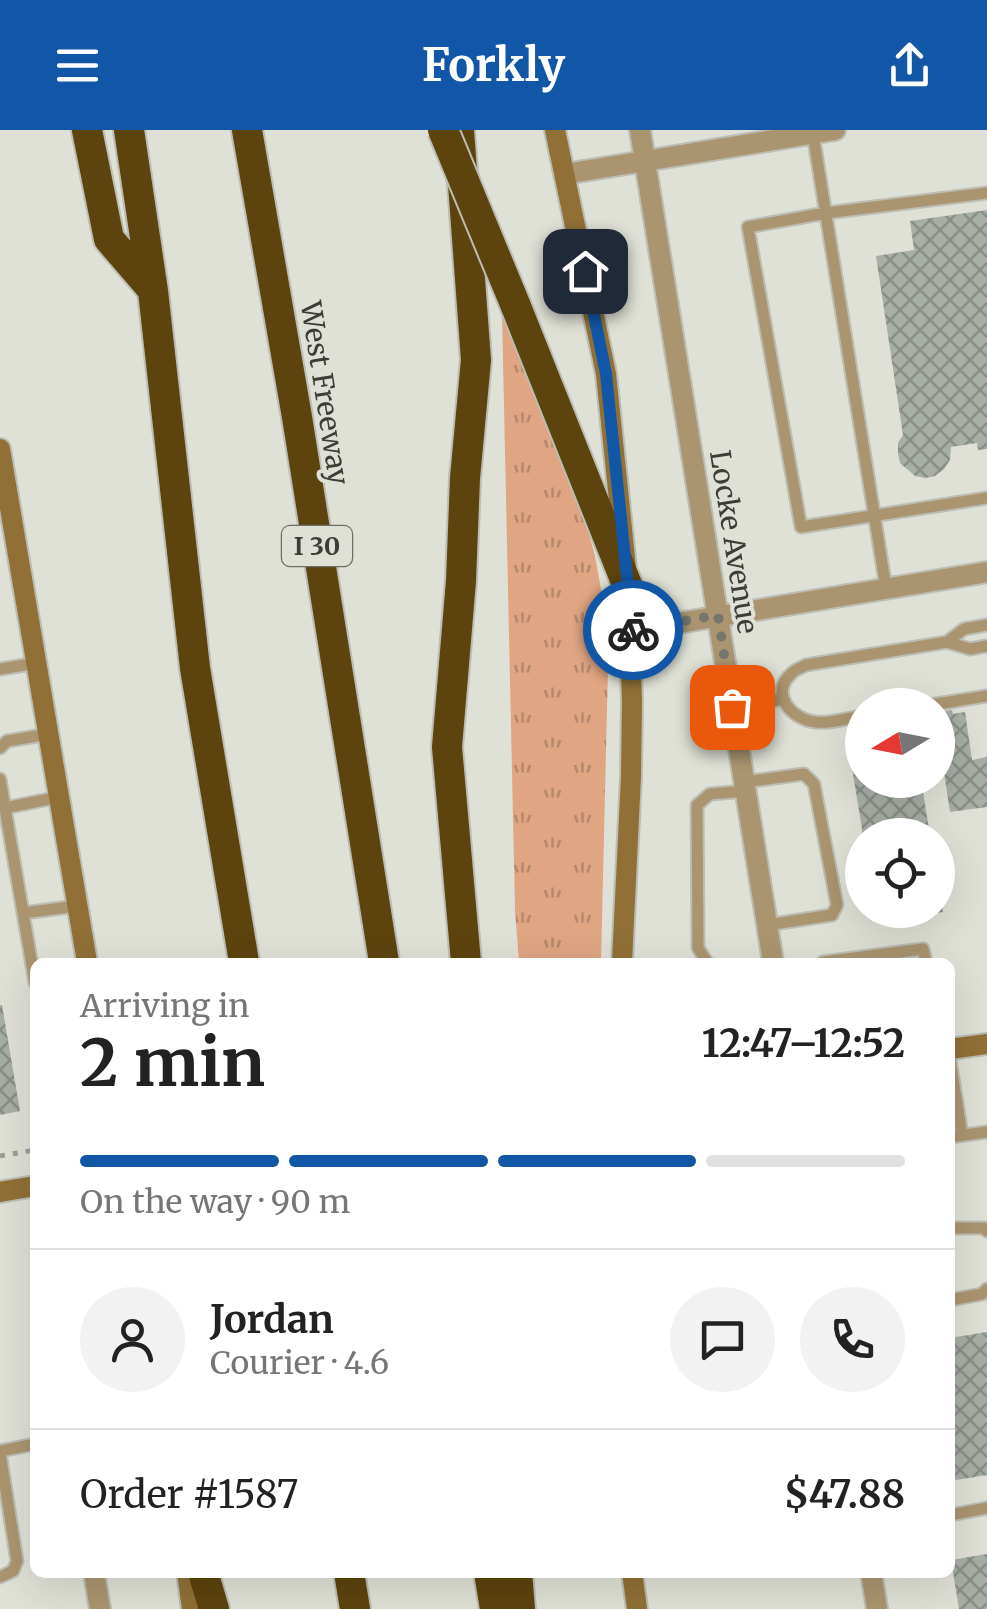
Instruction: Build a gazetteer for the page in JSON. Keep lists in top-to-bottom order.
{
  "streets": {
    "highway": ["West Freeway", "I 30"],
    "street": ["Locke Avenue"]
  },
  "north": "left",
  "page": {
    "header": "Forkly",
    "heading": ["2 min", "Arriving in", "12:47–12:52"],
    "panel": [
      "Jordan",
      "Courier · 4.6",
      "Order #1587",
      "$47.88"
    ],
    "bar": "On the way · 90 m"
  }
}
